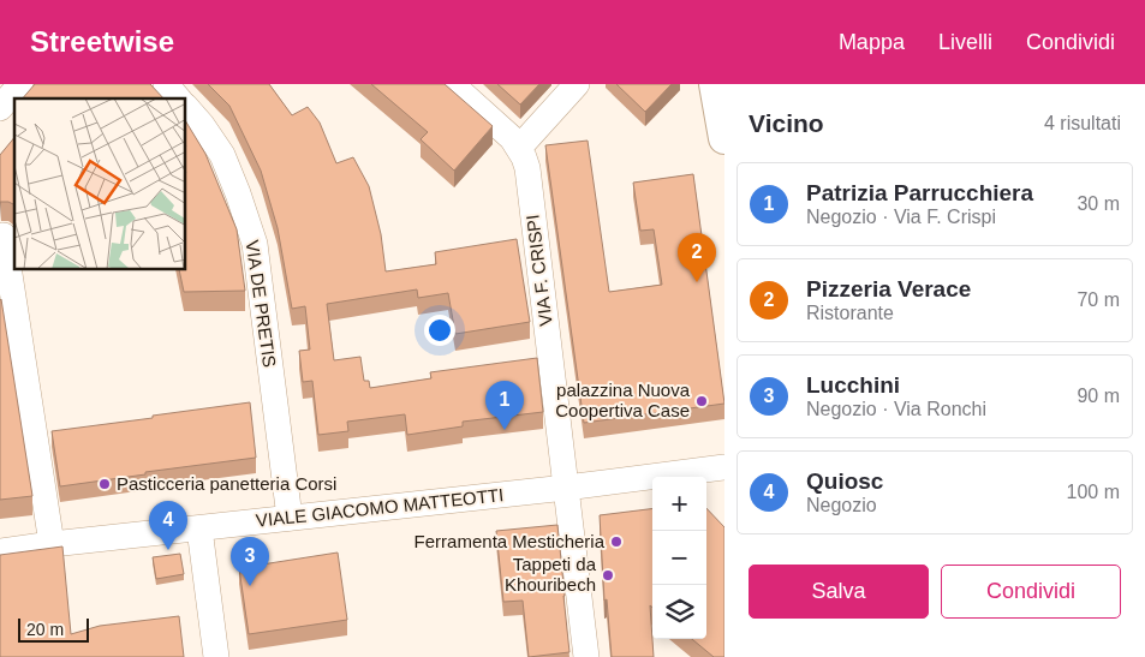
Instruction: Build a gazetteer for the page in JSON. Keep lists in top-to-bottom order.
{
  "streets": {
    "street": ["VIA F. CRISPI", "VIA DE PRETIS", "VIALE GIACOMO MATTEOTTI"]
  },
  "crossings": [
    ["VIA F. CRISPI", "VIALE GIACOMO MATTEOTTI"],
    ["VIA DE PRETIS", "VIALE GIACOMO MATTEOTTI"]
  ],
  "places": [
    "palazzina Nuova Coopertiva Case",
    "Pasticceria panetteria Corsi",
    "Ferramenta Mesticheria",
    "Tappeti da Khouribech"
  ],
  "scale_bar": "20 m",
  "page": {
    "header": "Streetwise",
    "nav": ["Mappa", "Livelli", "Condividi"],
    "heading": ["Vicino", "4 risultati"],
    "list": [
      {
        "mark": "1",
        "name": "Patrizia Parrucchiera",
        "note": "Negozio · Via F. Crispi",
        "value": "30 m"
      },
      {
        "mark": "2",
        "name": "Pizzeria Verace",
        "note": "Ristorante",
        "value": "70 m"
      },
      {
        "mark": "3",
        "name": "Lucchini",
        "note": "Negozio · Via Ronchi",
        "value": "90 m"
      },
      {
        "mark": "4",
        "name": "Quiosc",
        "note": "Negozio",
        "value": "100 m"
      }
    ],
    "pins": [
      "2",
      "1",
      "4",
      "3"
    ],
    "map_buttons": ["+", "−"],
    "buttons": ["Salva", "Condividi"],
    "scale": "20 m"
  }
}
